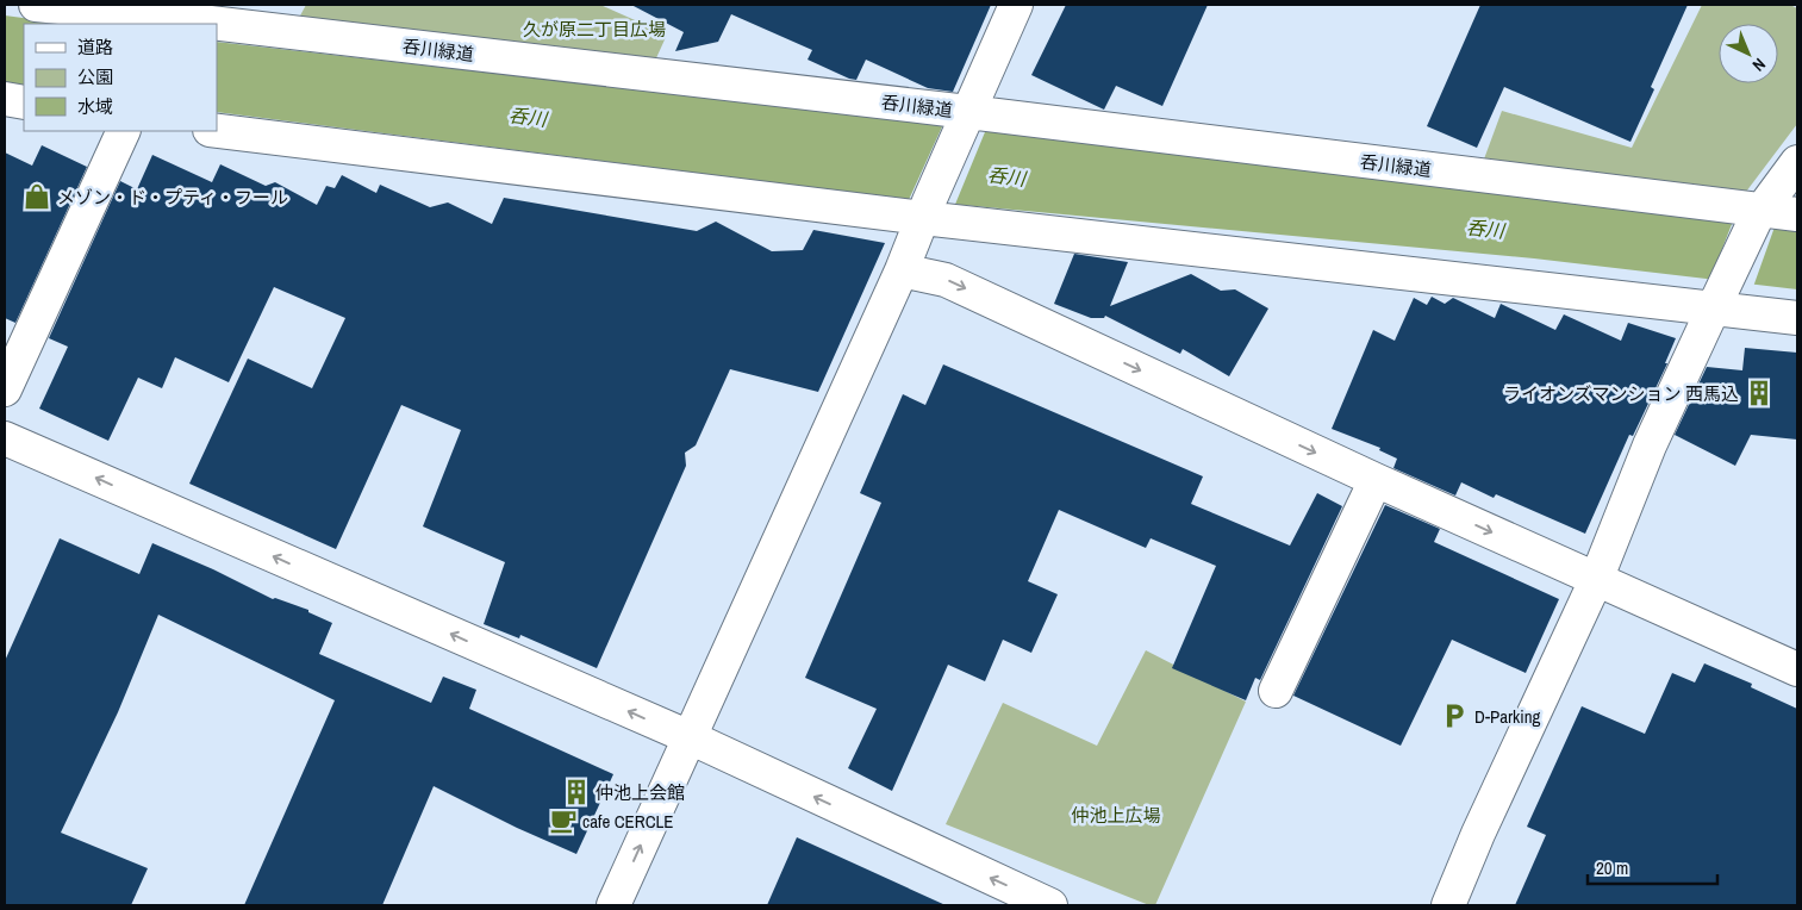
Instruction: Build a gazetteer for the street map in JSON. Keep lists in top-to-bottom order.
{
  "streets": {
    "street": ["呑川緑道"]
  },
  "water": ["呑川"],
  "parks": ["久が原二丁目広場", "仲池上広場"],
  "places": {
    "shop": ["メゾン・ド・プティ・フール"],
    "building": ["ライオンズマンション 西馬込", "仲池上会館"],
    "parking": ["D-Parking"],
    "cafe": ["cafe CERCLE"]
  },
  "legend": ["道路", "公園", "水域"],
  "scale_bar": "20 m",
  "north": "bottom right"
}
